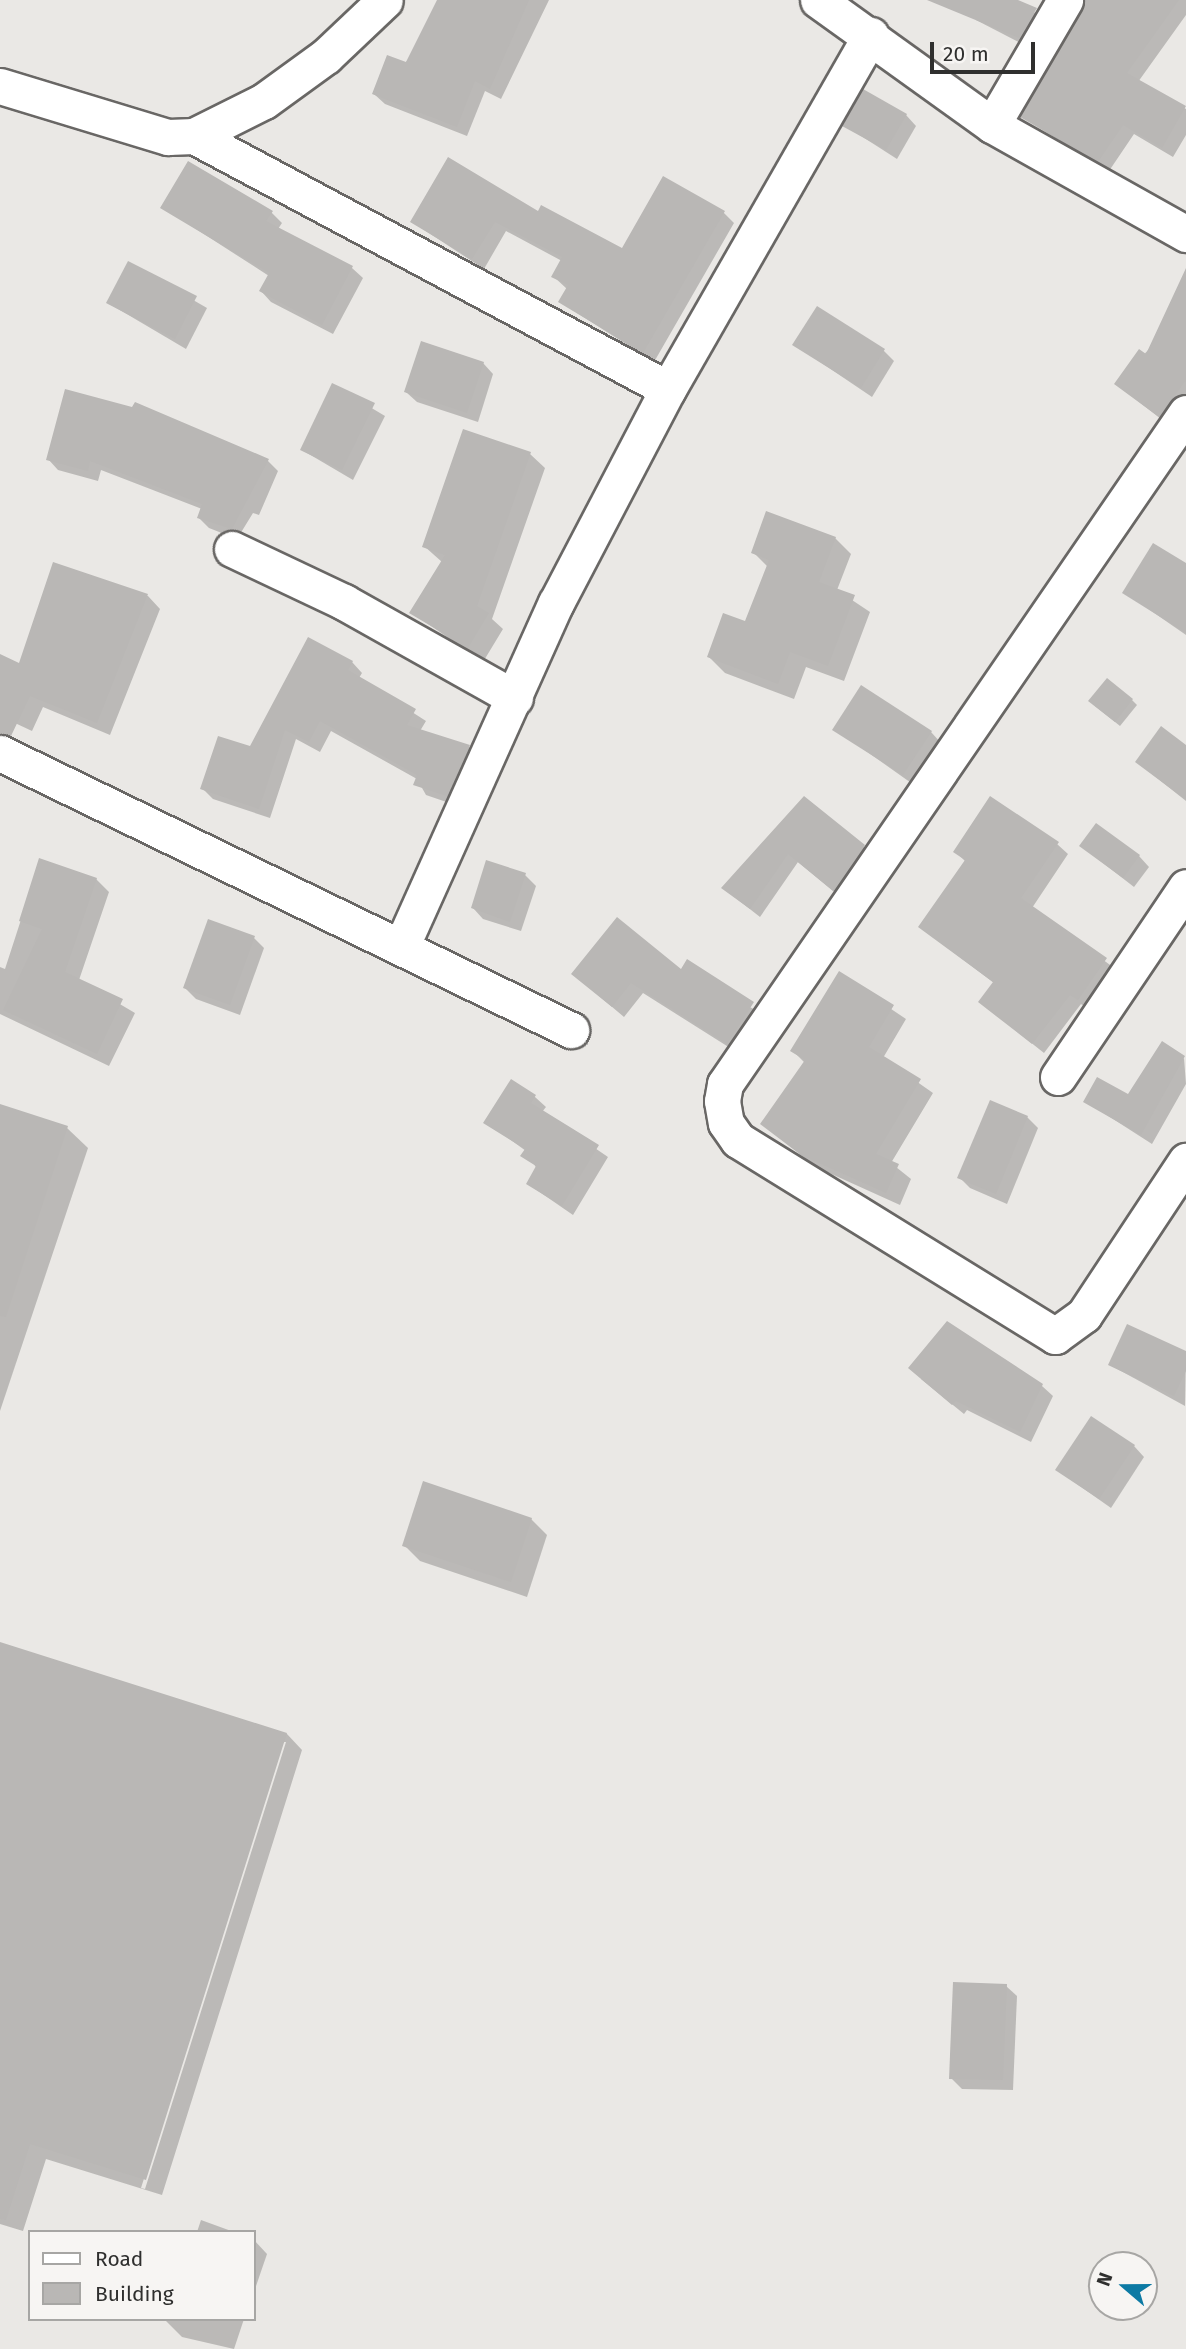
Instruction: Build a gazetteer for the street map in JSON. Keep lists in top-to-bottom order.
{
  "legend": ["Road", "Building"],
  "scale_bar": "20 m",
  "north": "left"
}
